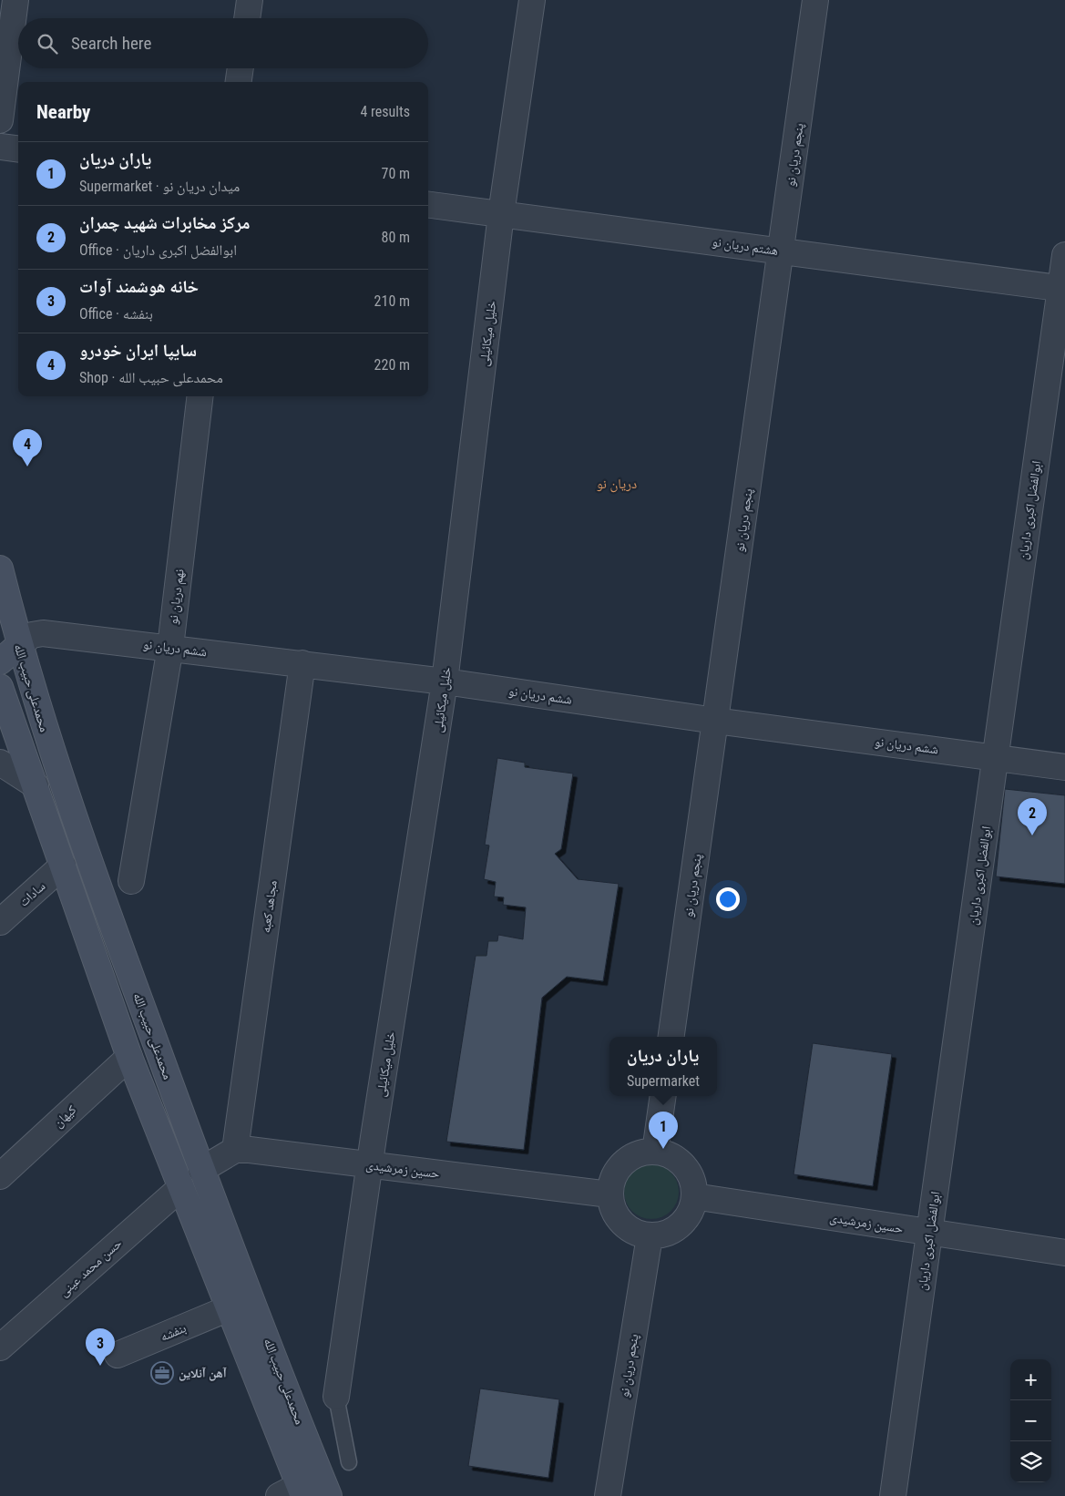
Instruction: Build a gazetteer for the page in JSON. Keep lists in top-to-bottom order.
{
  "streets": {
    "main road": ["محمدعلی حبیب الله"],
    "street": [
      "پنجم دریان‌ نو",
      "هشتم دریان‌ نو",
      "خلیل میکائیلی",
      "ابوالفضل اکبری داریان",
      "نهم دریان‌ نو",
      "ششم دریان‌ نو",
      "سادات",
      "مجاهد کعبه",
      "کیهان",
      "حسین زمرشيدی",
      "حسن محمد عینی",
      "بنفشه"
    ]
  },
  "crossings": [
    ["پنجم دریان‌ نو", "هشتم دریان‌ نو"],
    ["پنجم دریان‌ نو", "ششم دریان‌ نو"],
    ["پنجم دریان‌ نو", "حسین زمرشيدی"],
    ["هشتم دریان‌ نو", "خلیل میکائیلی"],
    ["هشتم دریان‌ نو", "ابوالفضل اکبری داریان"],
    ["خلیل میکائیلی", "ششم دریان‌ نو"],
    ["خلیل میکائیلی", "حسین زمرشيدی"],
    ["ابوالفضل اکبری داریان", "ششم دریان‌ نو"],
    ["ابوالفضل اکبری داریان", "حسین زمرشيدی"],
    ["نهم دریان‌ نو", "ششم دریان‌ نو"],
    ["ششم دریان‌ نو", "محمدعلی حبیب الله"],
    ["ششم دریان‌ نو", "مجاهد کعبه"],
    ["محمدعلی حبیب الله", "سادات"],
    ["محمدعلی حبیب الله", "کیهان"],
    ["محمدعلی حبیب الله", "حسن محمد عینی"],
    ["محمدعلی حبیب الله", "بنفشه"],
    ["مجاهد کعبه", "حسین زمرشيدی"]
  ],
  "districts": ["دریان نو"],
  "places": {
    "office": ["آهن آنلاین"]
  },
  "page": {
    "search": "Search here",
    "heading": ["Nearby", "4 results"],
    "list": [
      {
        "mark": "1",
        "name": "یاران دریان",
        "note": "Supermarket · میدان دریان نو",
        "value": "70 m"
      },
      {
        "mark": "2",
        "name": "مرکز مخابرات شهید چمران",
        "note": "Office · ابوالفضل اکبری داریان",
        "value": "80 m"
      },
      {
        "mark": "3",
        "name": "خانه هوشمند آوات",
        "note": "Office · بنفشه",
        "value": "210 m"
      },
      {
        "mark": "4",
        "name": "سایپا ایران خودرو",
        "note": "Shop · محمدعلی حبیب الله",
        "value": "220 m"
      }
    ],
    "pins": [
      "4",
      "2",
      "1",
      "3"
    ],
    "popup": ["یاران دریان", "Supermarket"],
    "map_buttons": ["+", "−"]
  }
}
